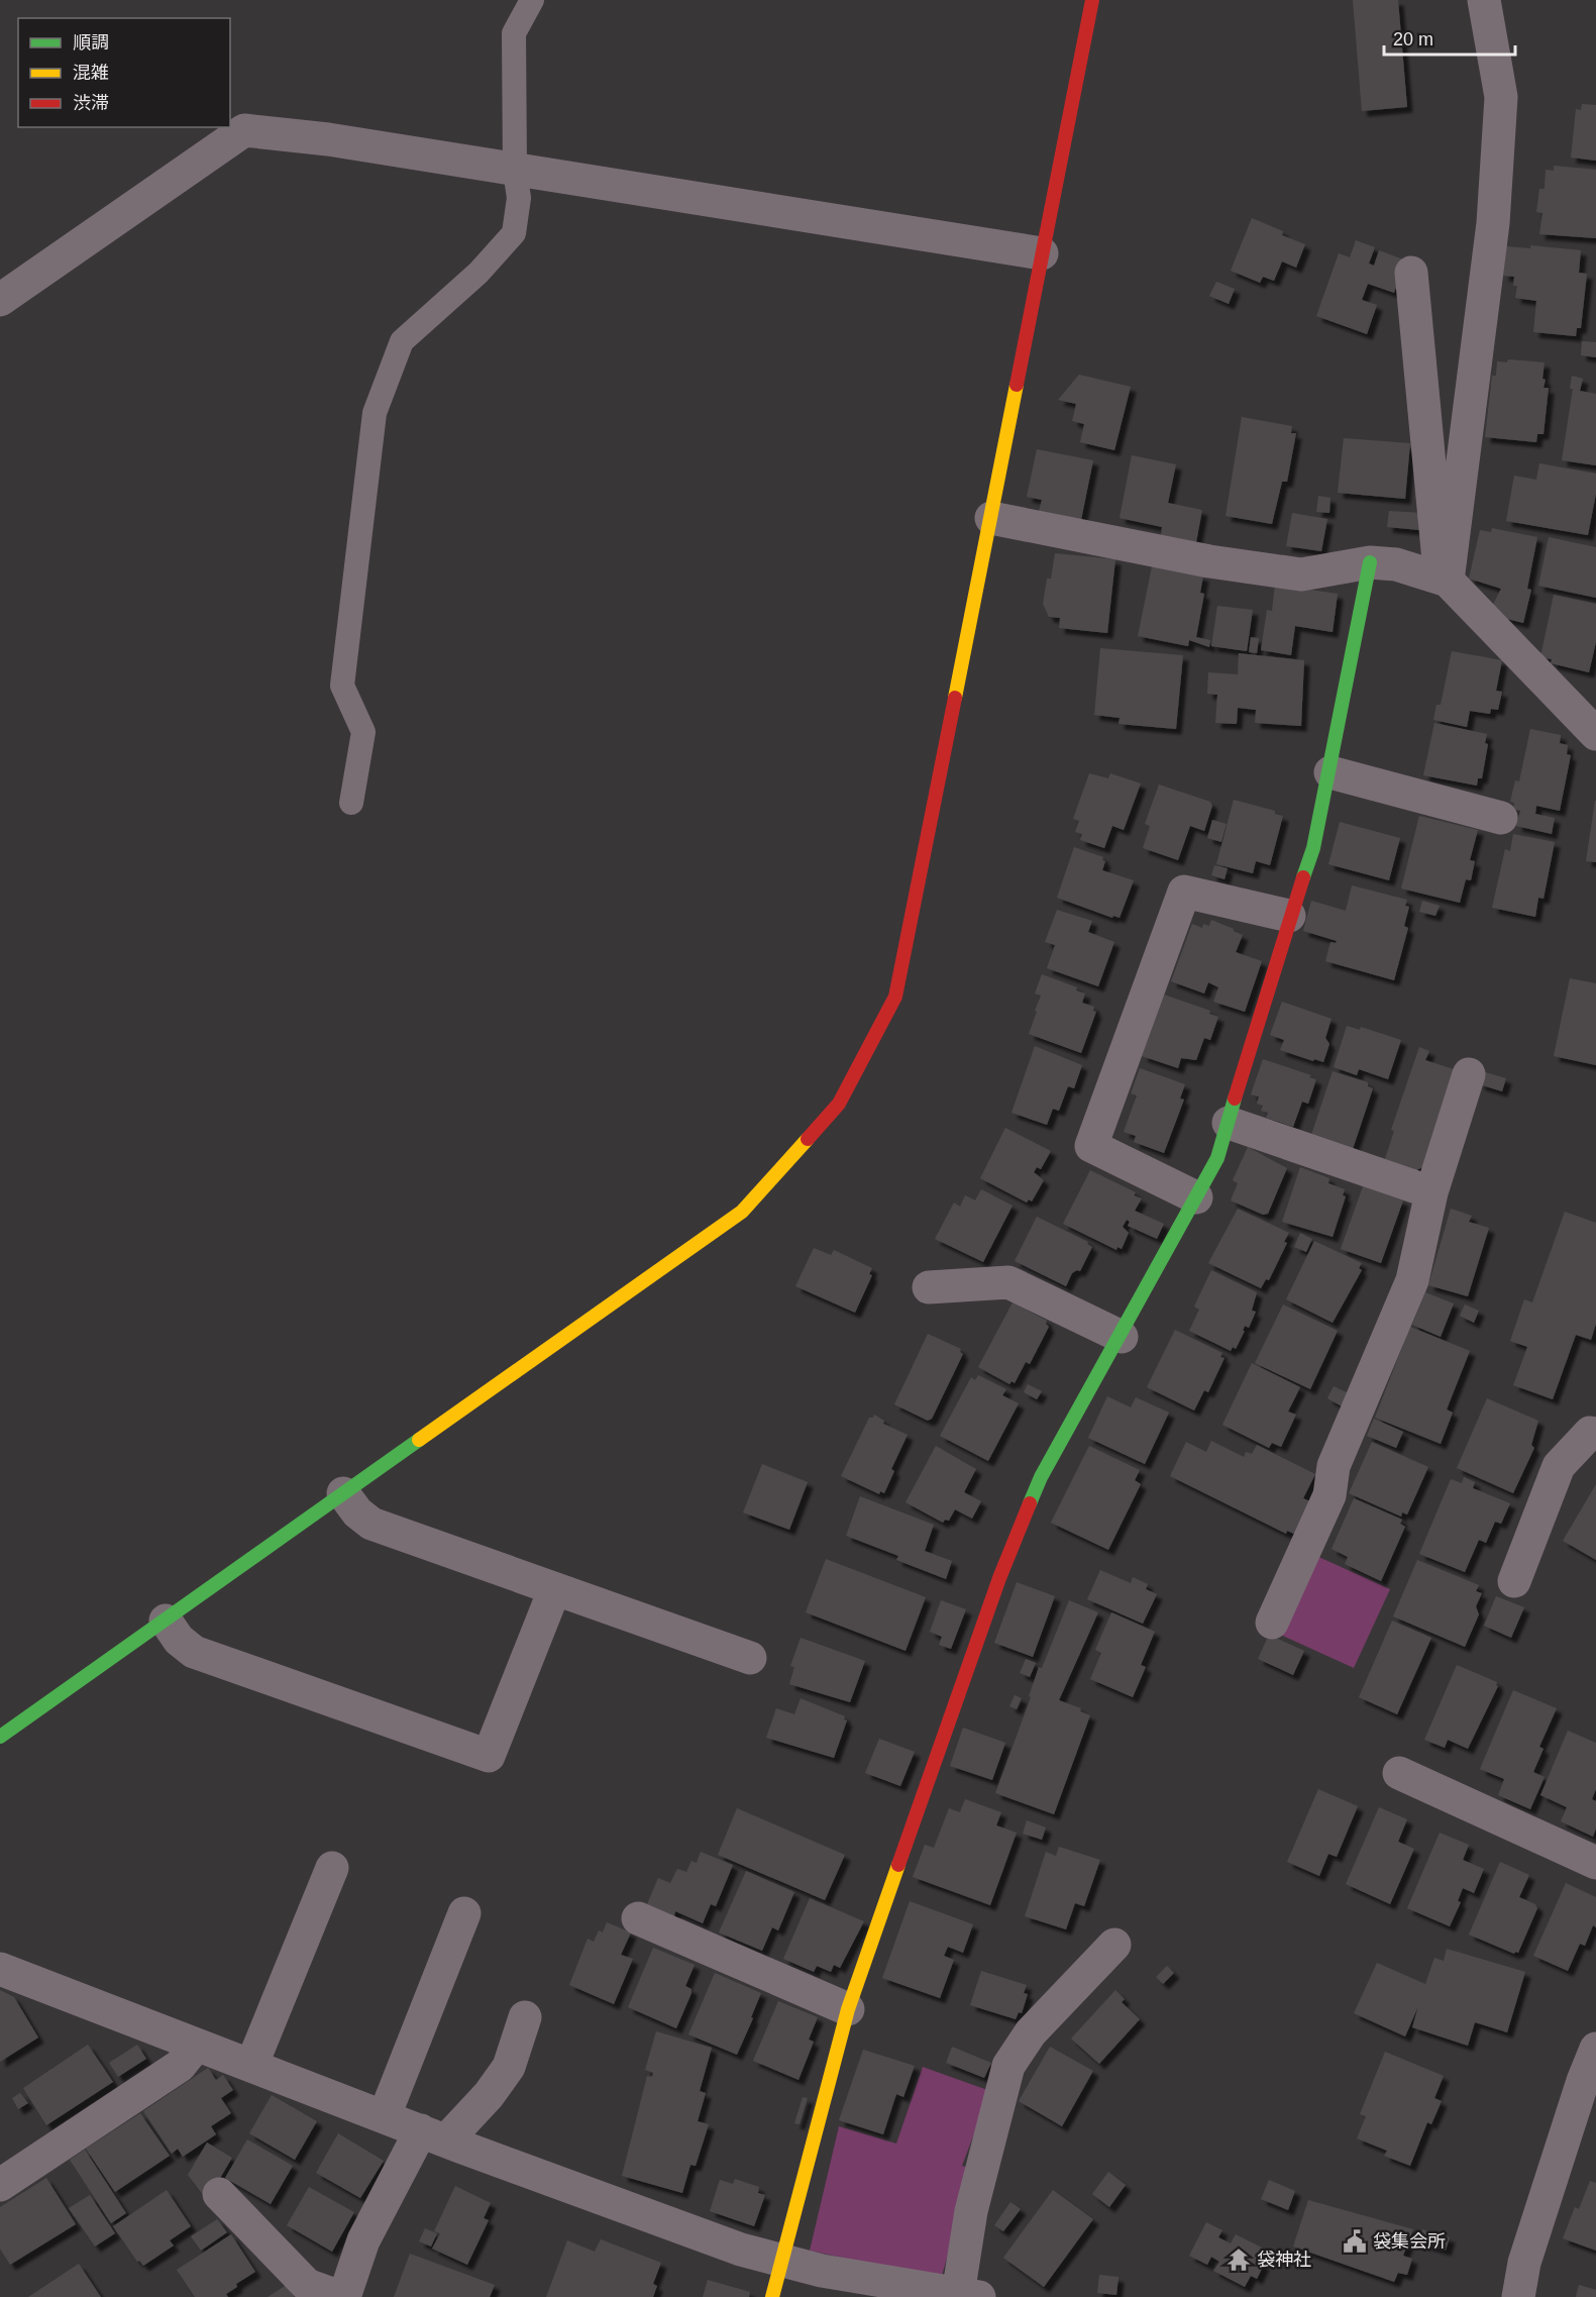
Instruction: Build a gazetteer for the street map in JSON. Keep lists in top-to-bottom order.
{
  "places": {
    "public building": ["袋集会所"],
    "temple": ["袋神社"]
  },
  "legend": ["順調", "混雑", "渋滞"],
  "scale_bar": "20 m"
}
